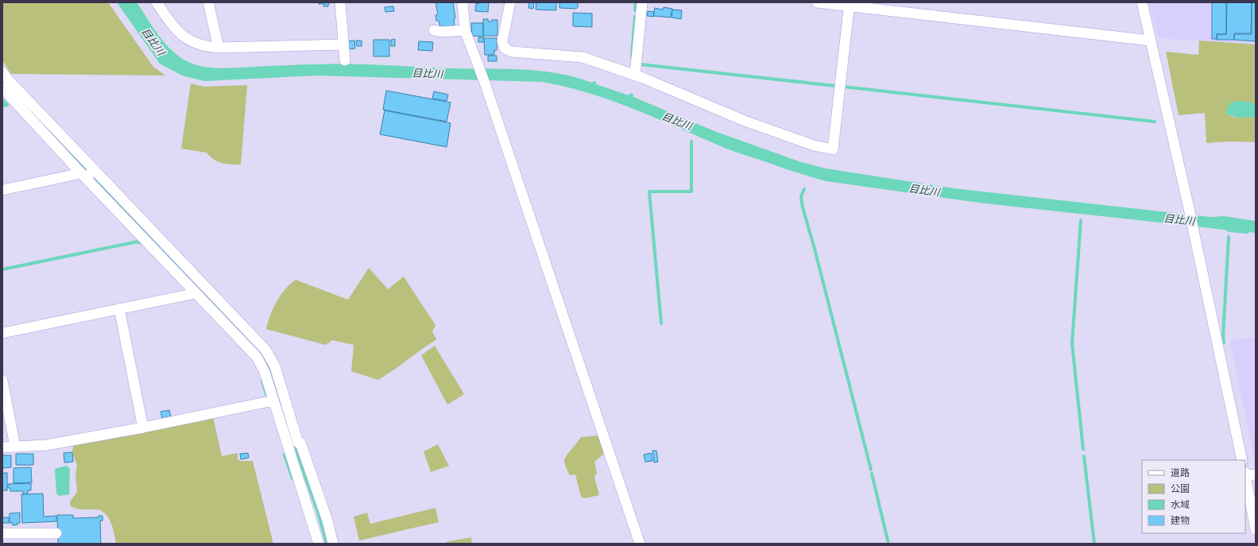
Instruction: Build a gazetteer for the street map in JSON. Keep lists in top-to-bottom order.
{
  "water": ["目比川"],
  "legend": [
    "道路",
    "公園",
    "水域",
    "建物"
  ]
}
